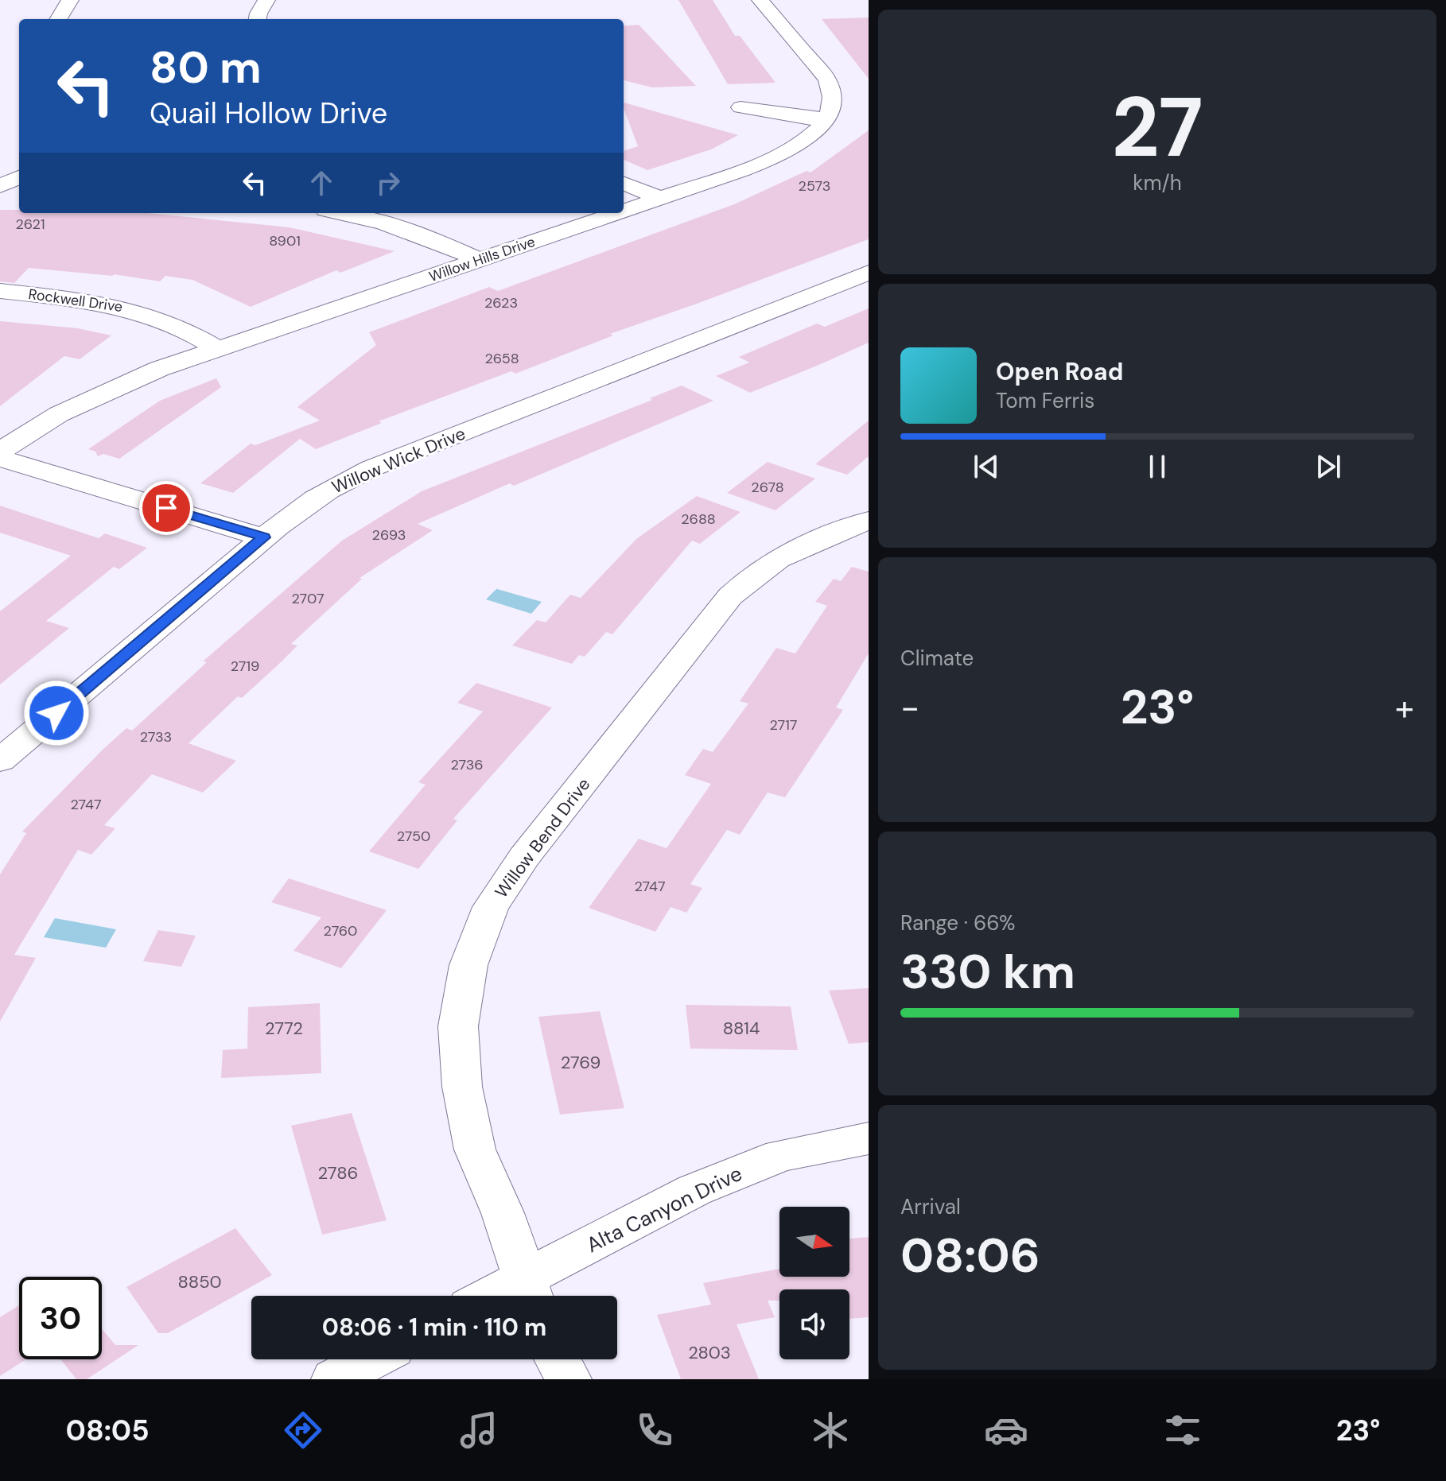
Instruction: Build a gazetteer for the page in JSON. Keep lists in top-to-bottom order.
{
  "streets": {
    "street": [
      "Willow Hills Drive",
      "Rockwell Drive",
      "Willow Wick Drive",
      "Willow Bend Drive",
      "Alta Canyon Drive"
    ]
  },
  "crossings": [
    ["Willow Hills Drive", "Rockwell Drive"],
    ["Willow Bend Drive", "Alta Canyon Drive"]
  ],
  "house_numbers": [
    "2573",
    "2621",
    "8901",
    "2623",
    "2658",
    "2678",
    "2688",
    "2693",
    "2707",
    "2719",
    "2717",
    "2733",
    "2736",
    "2747",
    "2750",
    "2747",
    "2760",
    "2772",
    "8814",
    "2769",
    "2786",
    "8850",
    "2803"
  ],
  "north": "right",
  "page": {
    "tile": [
      ["27", "km/h"],
      "Climate",
      ["Range · 66%", "330 km"],
      ["Arrival", "08:06"]
    ],
    "turn": ["80 m", "Quail Hollow Drive"],
    "song": ["Open Road", "Tom Ferris"],
    "heat": ["−", "23°", "+"],
    "limit": "30",
    "trip": "08:06 · 1 min · 110 m",
    "tabs": ["08:05", "23°"]
  }
}
